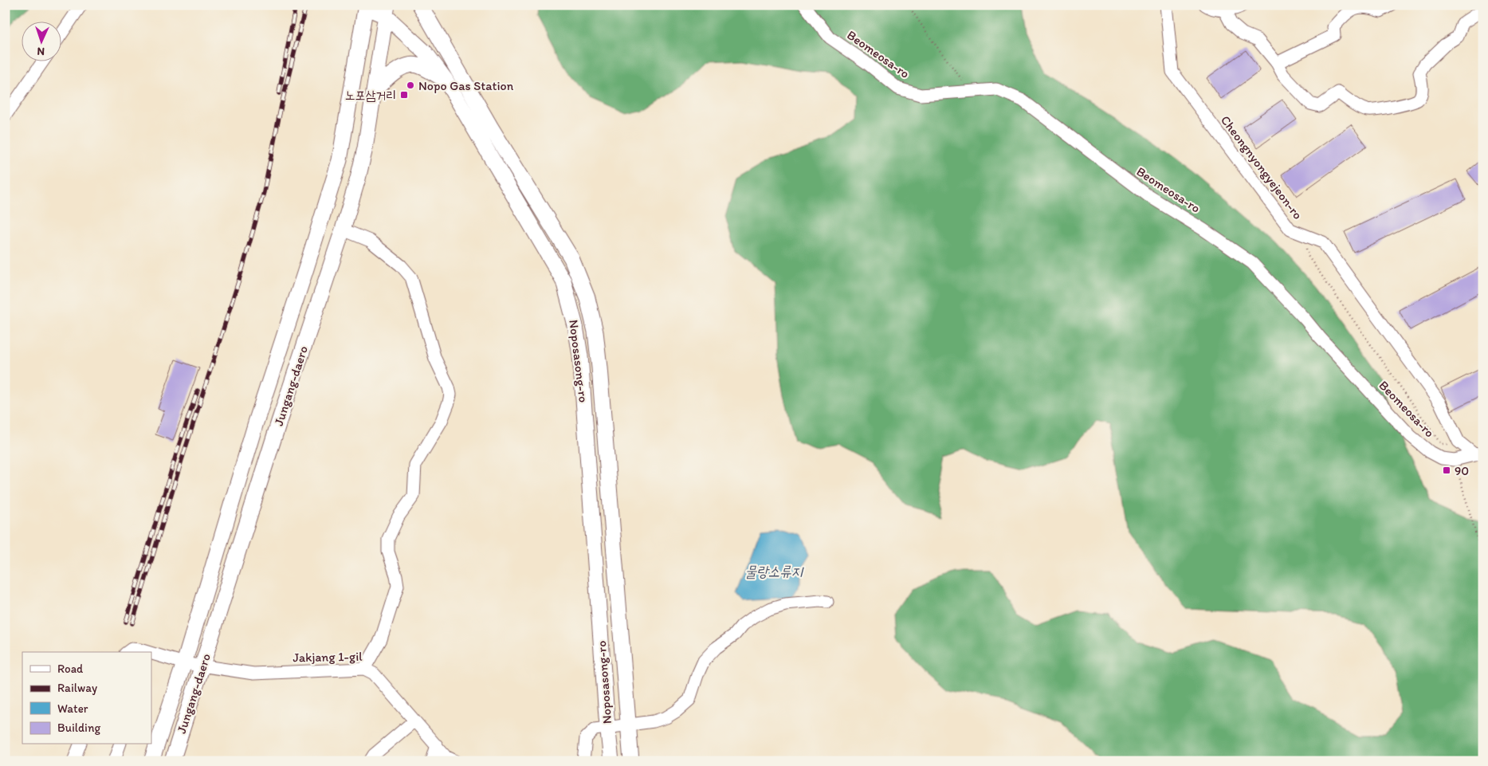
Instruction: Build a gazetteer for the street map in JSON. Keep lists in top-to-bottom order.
{
  "streets": {
    "main road": ["Noposasong-ro", "Jungang-daero"],
    "street": ["Beomeosa-ro", "Cheongnyongyejeon-ro", "Jakjang 1-gil"]
  },
  "crossings": [
    ["Noposasong-ro", "Jungang-daero"],
    ["Jungang-daero", "Jakjang 1-gil"]
  ],
  "water": ["물랑소류지"],
  "places": {
    "other": ["Nopo Gas Station"],
    "transit": ["노포삼거리", "90"]
  },
  "legend": [
    "Road",
    "Railway",
    "Water",
    "Building"
  ],
  "north": "bottom"
}
